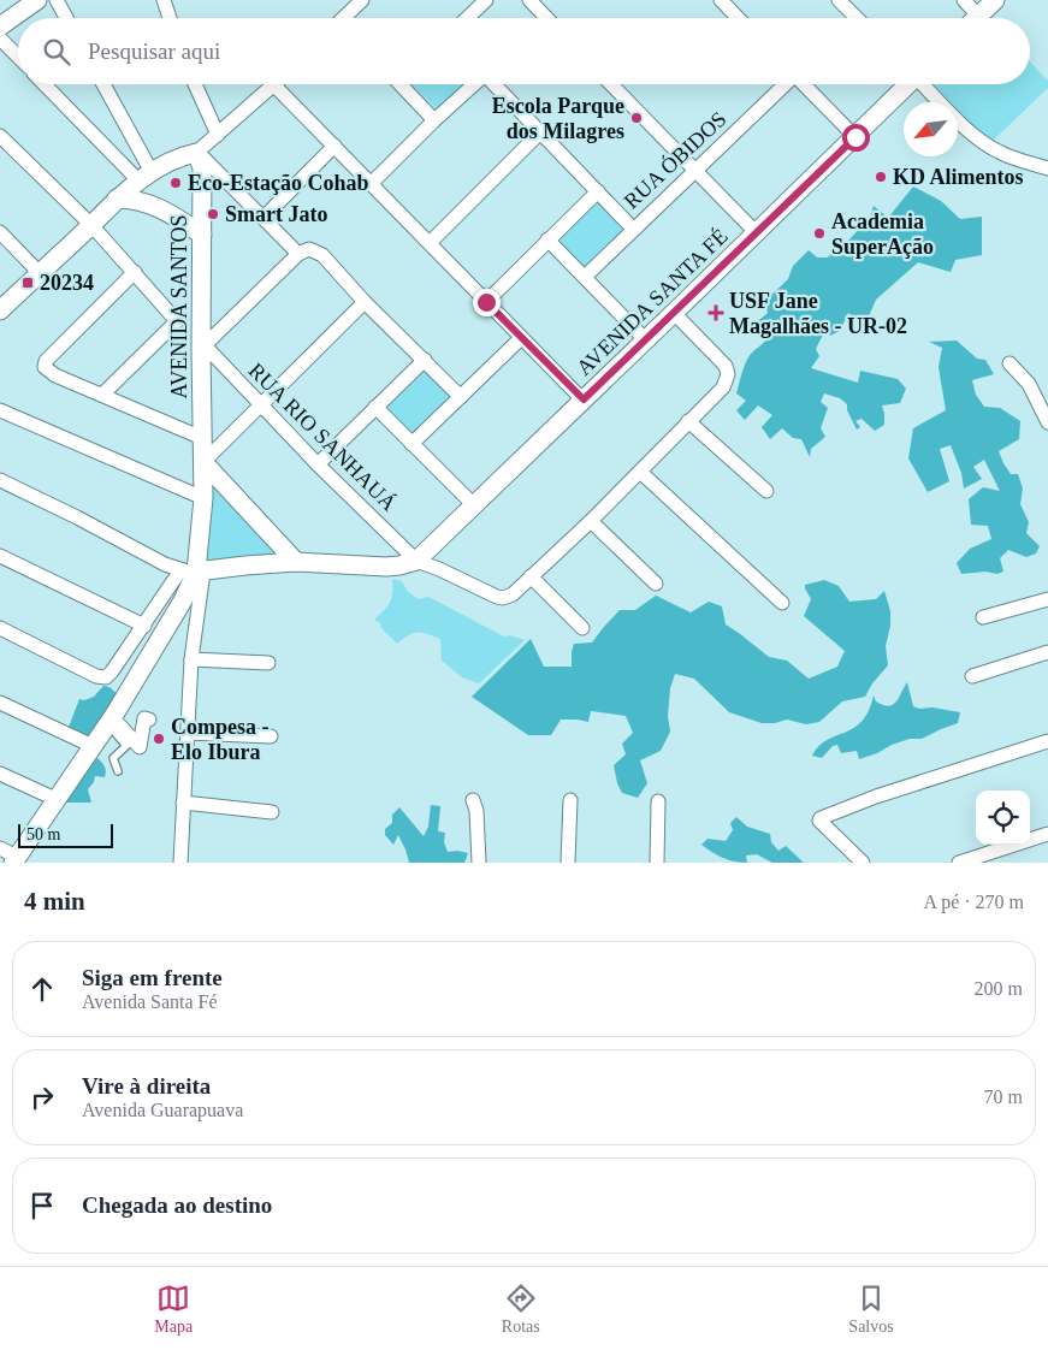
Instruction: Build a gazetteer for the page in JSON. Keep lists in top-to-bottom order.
{
  "streets": {
    "main road": ["AVENIDA SANTA FÉ", "AVENIDA SANTOS"],
    "street": ["RUA ÓBIDOS", "RUA RIO SANHAUÁ"]
  },
  "crossings": [
    ["AVENIDA SANTA FÉ", "RUA RIO SANHAUÁ"],
    ["AVENIDA SANTOS", "RUA RIO SANHAUÁ"]
  ],
  "places": {
    "other": [
      "Escola Parque dos Milagres",
      "KD Alimentos",
      "Eco-Estação Cohab",
      "Smart Jato",
      "Academia SuperAção",
      "Compesa - Elo Ibura"
    ],
    "transit": ["20234"],
    "health": ["USF Jane Magalhães - UR-02"]
  },
  "scale_bar": "50 m",
  "north": "bottom left",
  "page": {
    "search": "Pesquisar aqui",
    "scale": "50 m",
    "heading": ["4 min", "A pé · 270 m"],
    "list": [
      ["Siga em frente", "Avenida Santa Fé", "200 m"],
      ["Vire à direita", "Avenida Guarapuava", "70 m"],
      "Chegada ao destino"
    ],
    "nav": ["Mapa", "Rotas", "Salvos"]
  }
}
